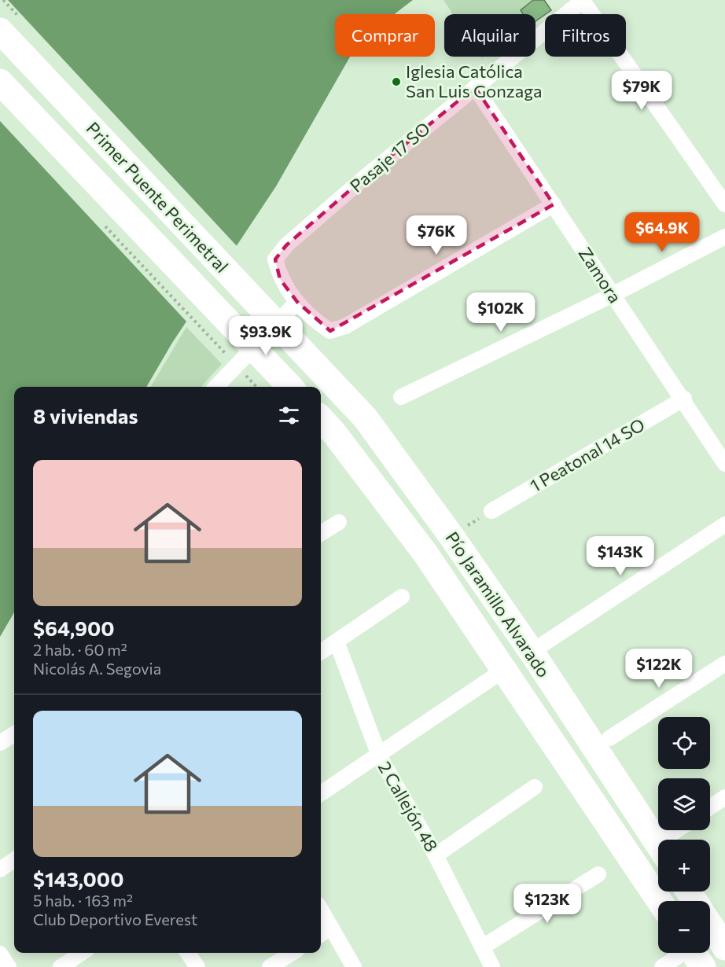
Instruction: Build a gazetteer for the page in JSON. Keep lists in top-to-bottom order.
{
  "streets": {
    "highway": ["Primer Puente Perimetral", "Pío Jaramillo Alvarado"],
    "street": [
      "Pasaje 17 SO",
      "Zamora",
      "1 Peatonal 14 SO",
      "2 Callejón 48"
    ]
  },
  "crossings": [
    ["Pasaje 17 SO", "Zamora"],
    ["Primer Puente Perimetral", "Pío Jaramillo Alvarado"],
    ["Zamora", "1 Peatonal 14 SO"]
  ],
  "places": ["Iglesia Católica San Luis Gonzaga"],
  "page": {
    "chip": ["Comprar", "Alquilar", "Filtros"],
    "price": [
      "$79K",
      "$64.9K",
      "$76K",
      "$102K",
      "$93.9K",
      "$143K",
      "$122K",
      "$123K"
    ],
    "heading": "8 viviendas",
    "list": [
      {
        "name": "$64,900",
        "note": "2 hab. · 60 m² · Nicolás A. Segovia"
      },
      {
        "name": "$143,000",
        "note": "5 hab. · 163 m² · Club Deportivo Everest"
      }
    ],
    "map_buttons": ["+", "−"]
  }
}
